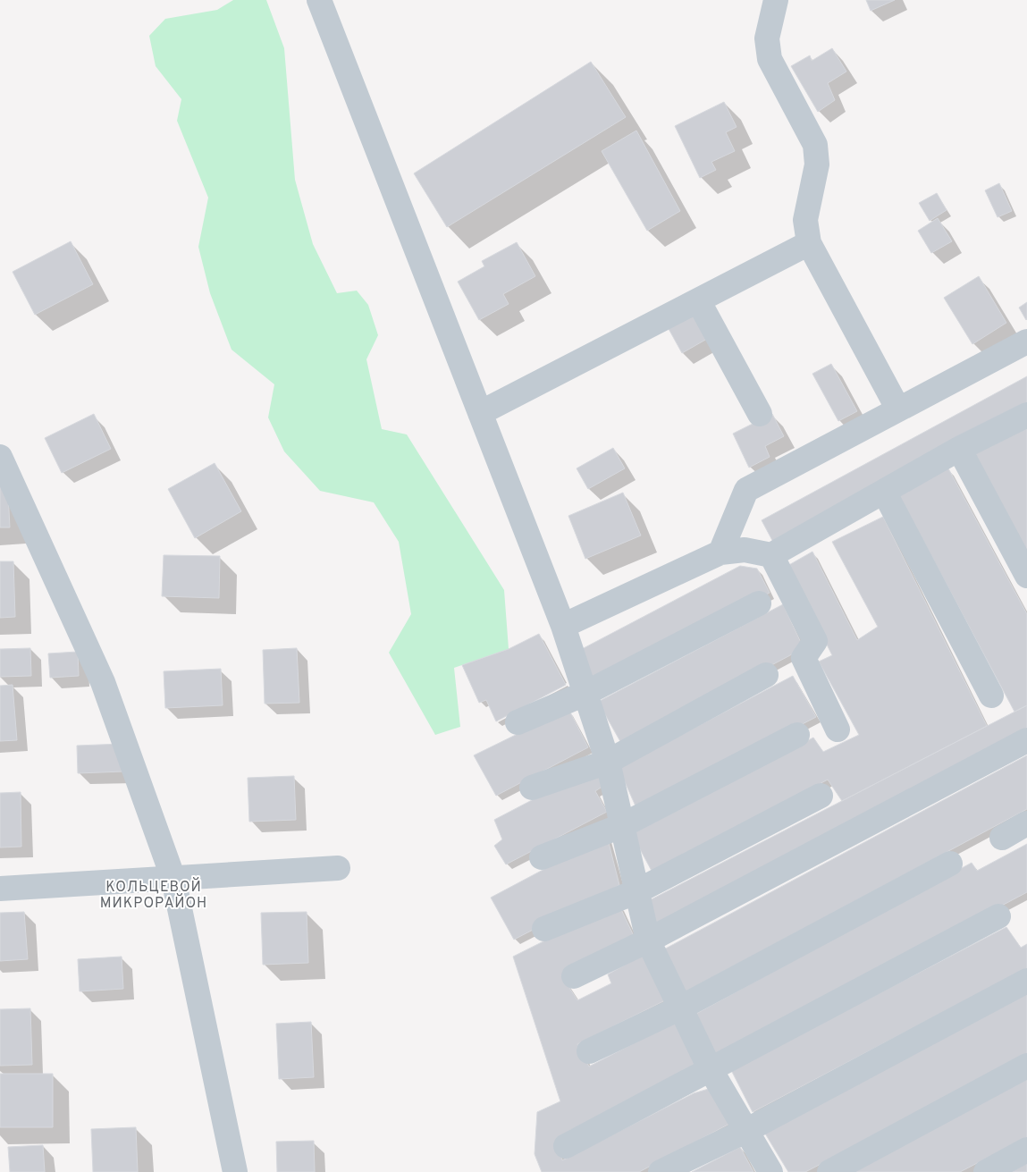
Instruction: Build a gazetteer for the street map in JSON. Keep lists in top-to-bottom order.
{
  "districts": ["КОЛЬЦЕВОЙ МИКРОРАЙОН"]
}
